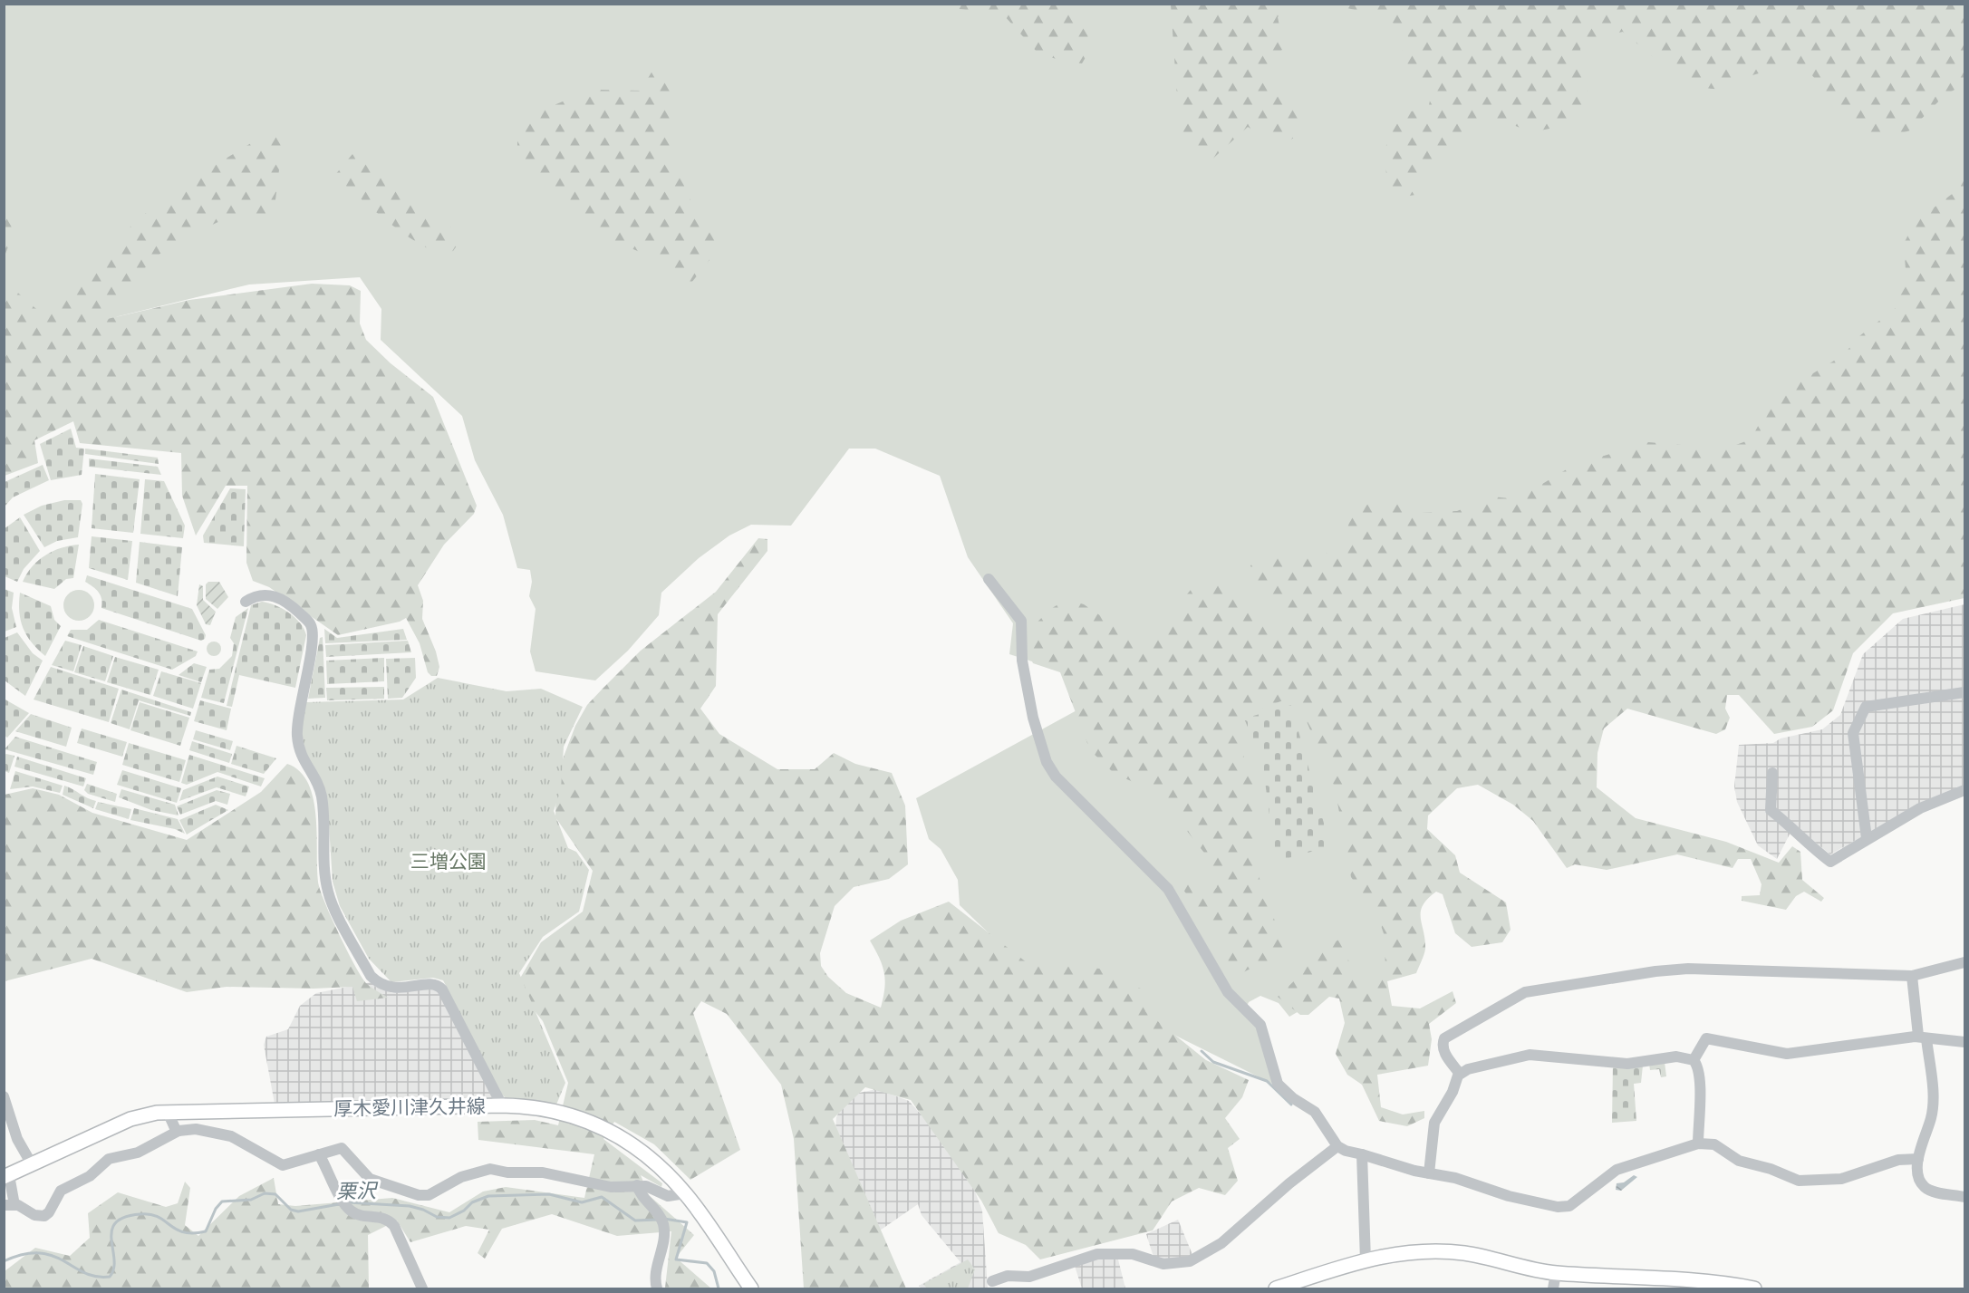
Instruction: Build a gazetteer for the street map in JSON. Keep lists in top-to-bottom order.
{
  "streets": {
    "main road": ["厚木愛川津久井線"]
  },
  "water": ["栗沢"],
  "parks": ["三増公園"]
}
